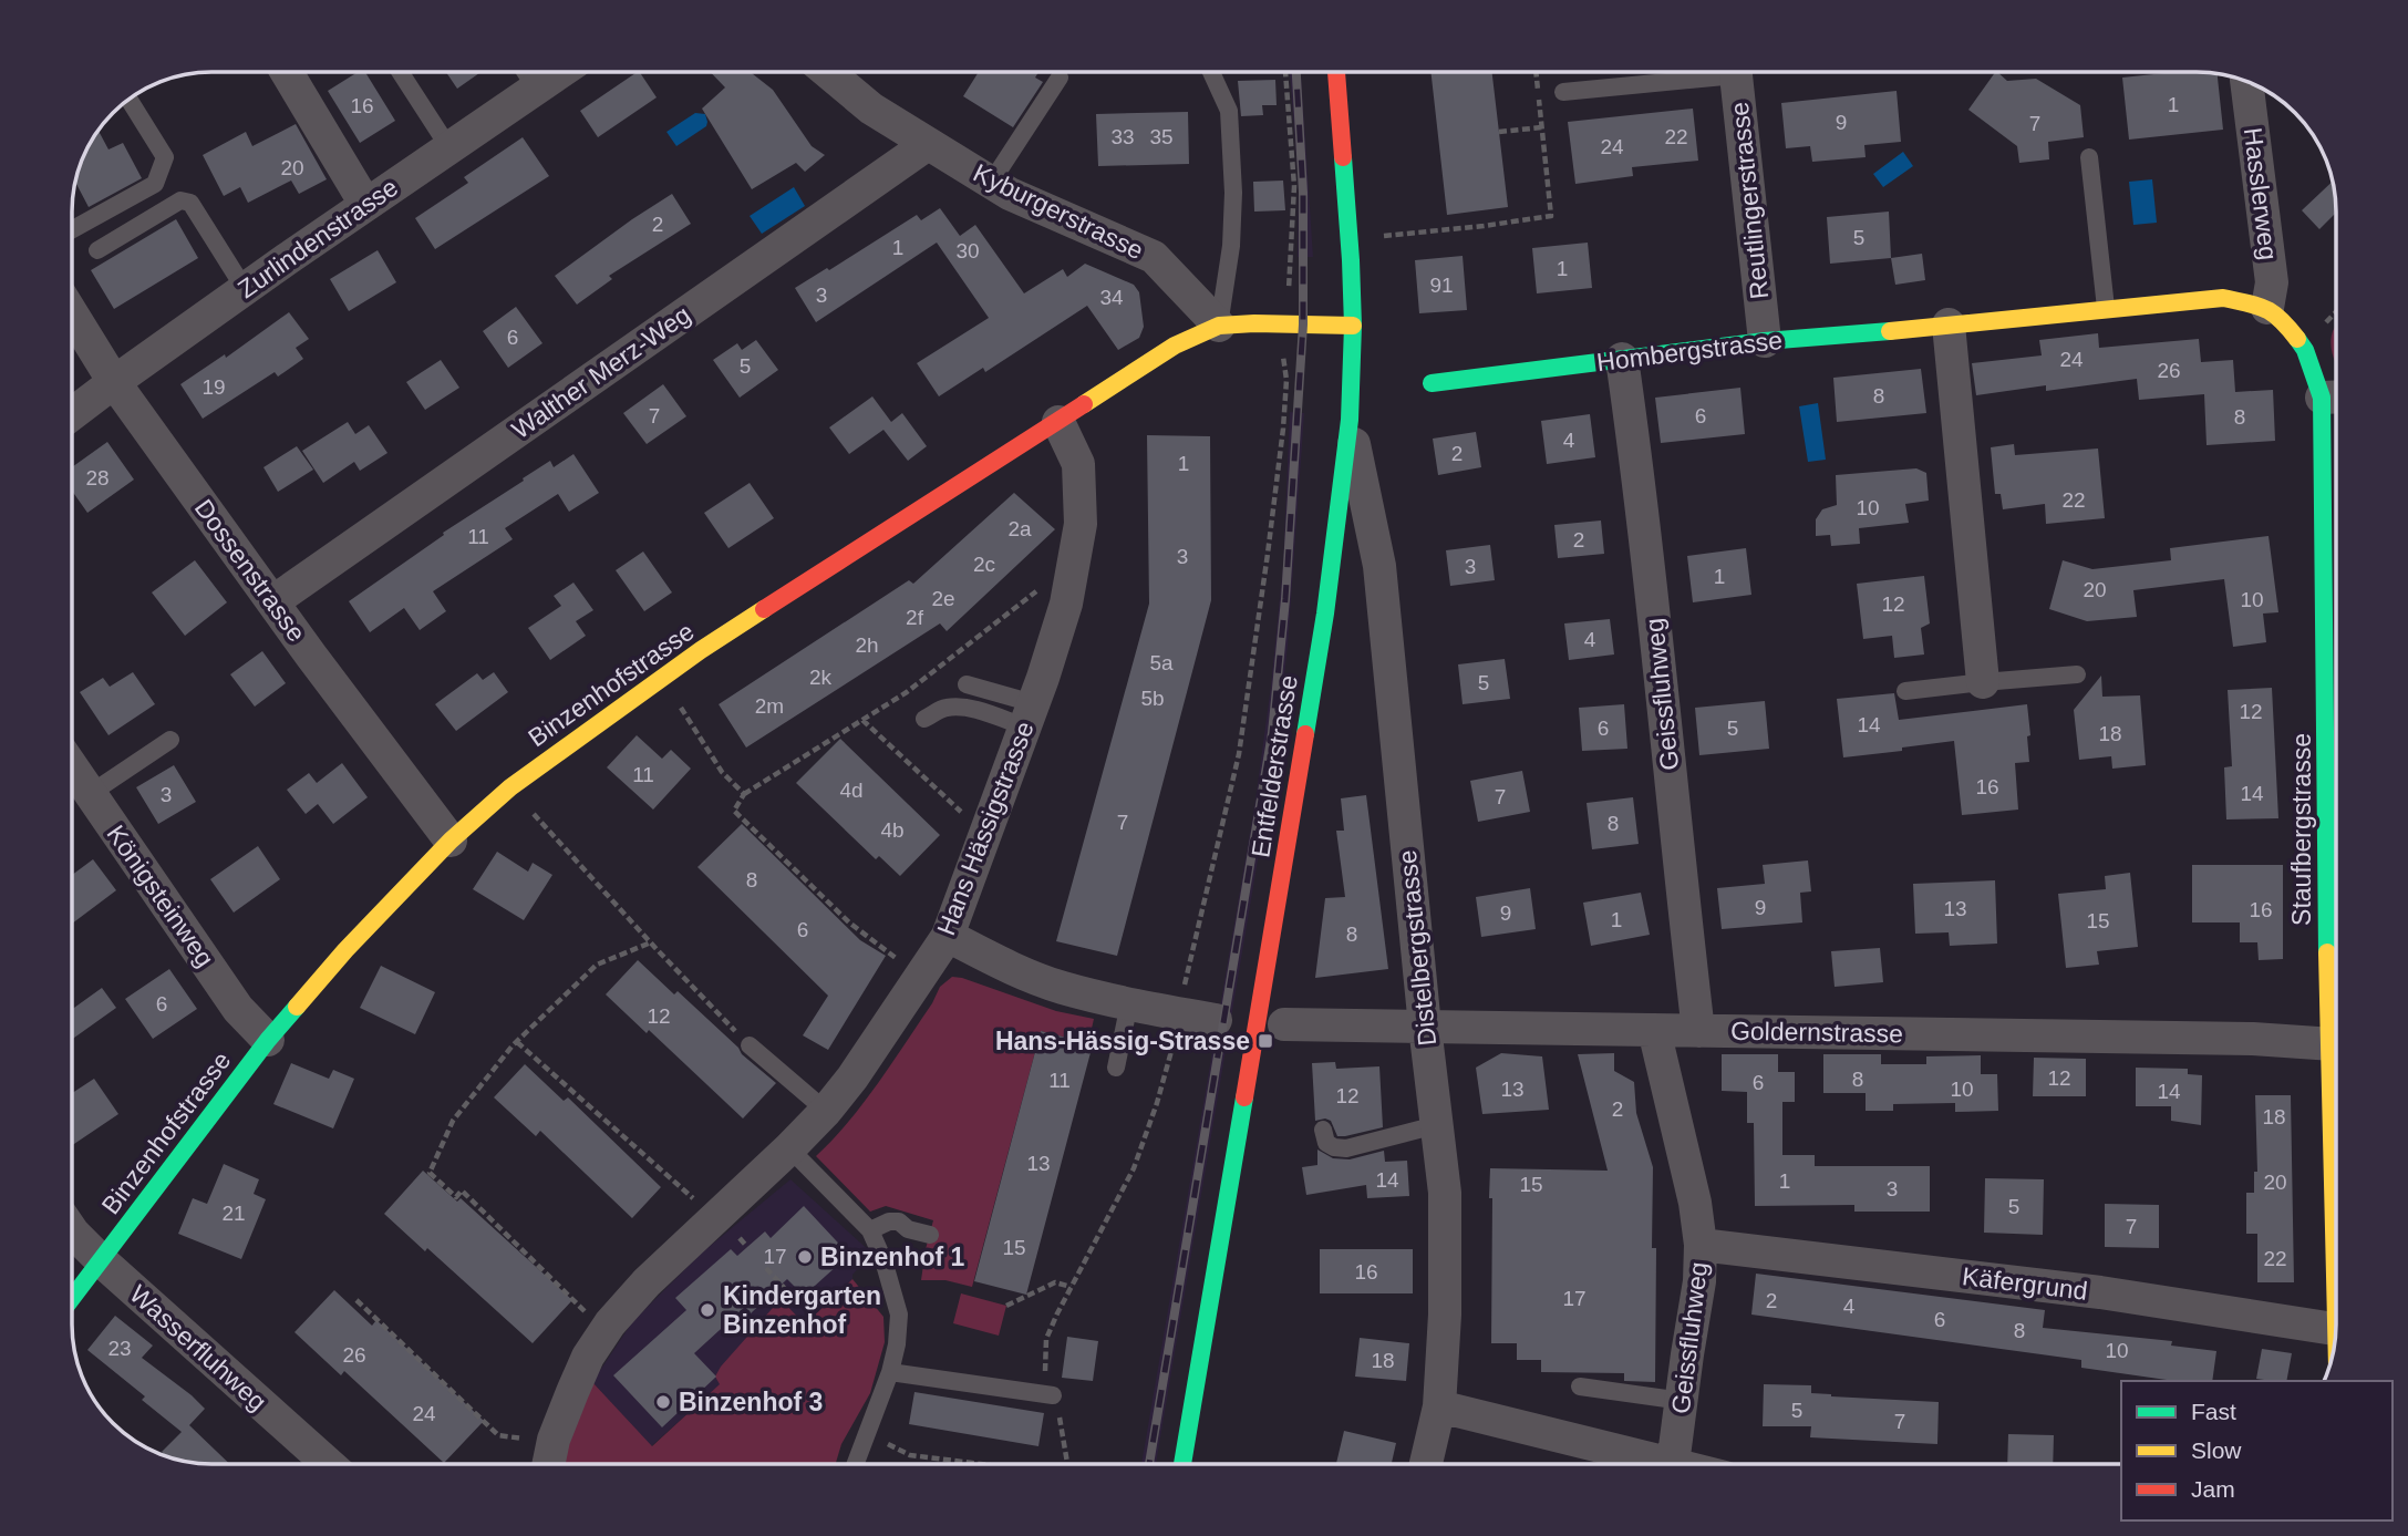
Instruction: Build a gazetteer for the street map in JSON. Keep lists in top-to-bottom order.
{
  "streets": {
    "street": [
      "Hasslerweg",
      "Reutlingerstrasse",
      "Kyburgerstrasse",
      "Zurlindenstrasse",
      "Hombergstrasse",
      "Walther Merz-Weg",
      "Dossenstrasse",
      "Binzenhofstrasse",
      "Geissfluhweg",
      "Entfelderstrasse",
      "Hans Hässigstrasse",
      "Staufbergstrasse",
      "Königsteinweg",
      "Distelbergstrasse",
      "Goldernstrasse",
      "Käfergrund",
      "Wasserfluhweg"
    ]
  },
  "crossings": [
    ["Hasslerweg", "Hombergstrasse"],
    ["Hasslerweg", "Staufbergstrasse"],
    ["Reutlingerstrasse", "Hombergstrasse"],
    ["Kyburgerstrasse", "Walther Merz-Weg"],
    ["Kyburgerstrasse", "Binzenhofstrasse"],
    ["Zurlindenstrasse", "Dossenstrasse"],
    ["Hombergstrasse", "Geissfluhweg"],
    ["Hombergstrasse", "Staufbergstrasse"],
    ["Walther Merz-Weg", "Dossenstrasse"],
    ["Dossenstrasse", "Binzenhofstrasse"],
    ["Binzenhofstrasse", "Entfelderstrasse"],
    ["Binzenhofstrasse", "Hans Hässigstrasse"],
    ["Binzenhofstrasse", "Königsteinweg"],
    ["Binzenhofstrasse", "Wasserfluhweg"],
    ["Geissfluhweg", "Goldernstrasse"],
    ["Geissfluhweg", "Käfergrund"],
    ["Entfelderstrasse", "Distelbergstrasse"],
    ["Distelbergstrasse", "Goldernstrasse"]
  ],
  "places": {
    "transit": ["Hans-Hässig-Strasse"],
    "other": ["Binzenhof 1", "Kindergarten Binzenhof", "Binzenhof 3"]
  },
  "house_numbers": [
    "1",
    "16",
    "9",
    "7",
    "33",
    "35",
    "22",
    "24",
    "20",
    "2",
    "5",
    "1",
    "30",
    "1",
    "91",
    "3",
    "34",
    "6",
    "24",
    "5",
    "26",
    "19",
    "8",
    "7",
    "6",
    "8",
    "4",
    "2",
    "1",
    "28",
    "22",
    "10",
    "2a",
    "11",
    "2",
    "3",
    "2c",
    "3",
    "1",
    "20",
    "2e",
    "10",
    "12",
    "2f",
    "4",
    "2h",
    "5a",
    "2k",
    "5",
    "5b",
    "2m",
    "12",
    "14",
    "6",
    "5",
    "18",
    "11",
    "16",
    "4d",
    "14",
    "3",
    "7",
    "7",
    "8",
    "4b",
    "8",
    "9",
    "13",
    "16",
    "9",
    "1",
    "15",
    "6",
    "8",
    "6",
    "12",
    "12",
    "8",
    "11",
    "6",
    "13",
    "10",
    "14",
    "12",
    "2",
    "18",
    "13",
    "14",
    "1",
    "20",
    "15",
    "3",
    "5",
    "21",
    "7",
    "15",
    "17",
    "22",
    "16",
    "17",
    "2",
    "4",
    "6",
    "8",
    "23",
    "10",
    "26",
    "18",
    "5",
    "24",
    "7"
  ],
  "legend": ["Fast", "Slow", "Jam"]
}
